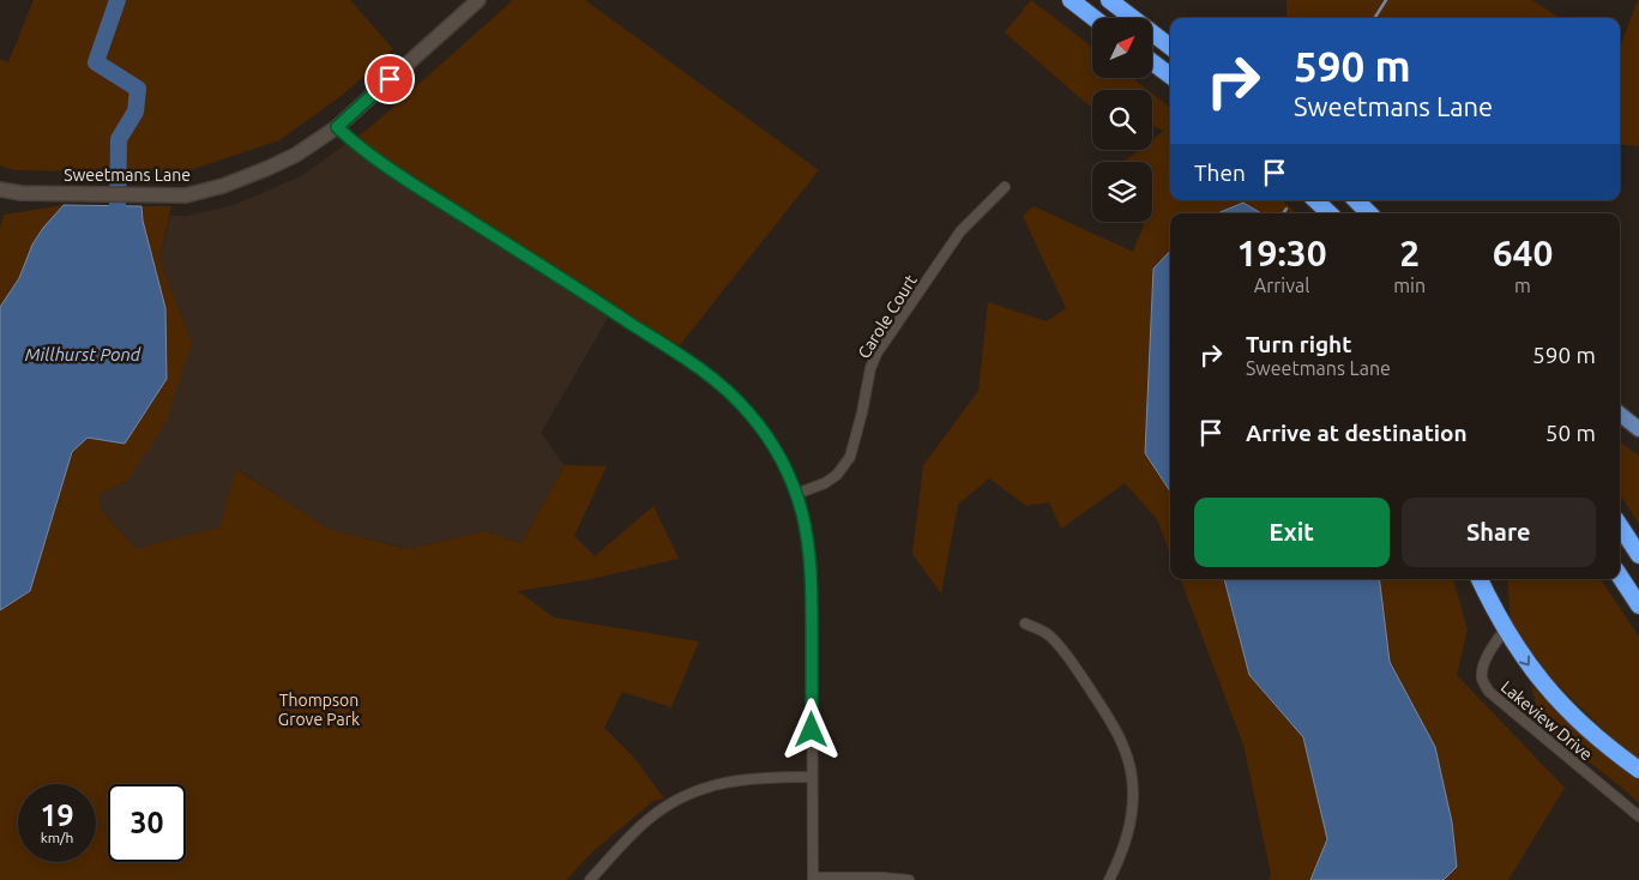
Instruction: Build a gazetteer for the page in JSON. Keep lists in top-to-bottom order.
{
  "streets": {
    "street": ["Sweetmans Lane", "Carole Court", "Lakeview Drive"]
  },
  "water": ["Millhurst Pond"],
  "parks": ["Thompson Grove Park"],
  "north": "top right",
  "page": {
    "turn": ["590 m", "Sweetmans Lane"],
    "then": "Then",
    "eta": [
      "19:30",
      "Arrival",
      "2",
      "min",
      "640",
      "m"
    ],
    "list": [
      {
        "name": "Turn right",
        "note": "Sweetmans Lane",
        "value": "590 m"
      },
      {
        "name": "Arrive at destination",
        "value": "50 m"
      }
    ],
    "buttons": ["Exit", "Share"],
    "speed": "19 km/h",
    "limit": "30"
  }
}
